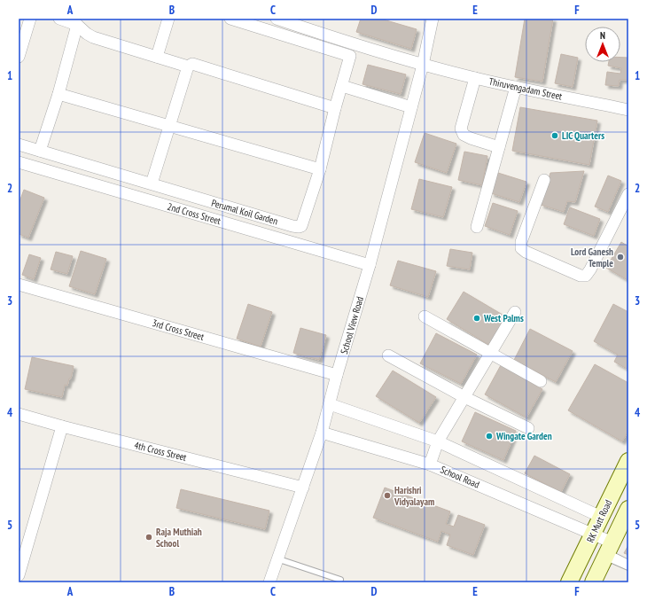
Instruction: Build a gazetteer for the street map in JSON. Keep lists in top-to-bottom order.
{
  "streets": {
    "main road": ["RK Mutt Road"],
    "street": [
      "Thiruvengadam Street",
      "Perumal Koil Garden",
      "2nd Cross Street",
      "School View Road",
      "3rd Cross Street",
      "4th Cross Street",
      "School Road"
    ]
  },
  "crossings": [
    ["Thiruvengadam Street", "School View Road"],
    ["2nd Cross Street", "School View Road"],
    ["School View Road", "3rd Cross Street"],
    ["School View Road", "4th Cross Street"],
    ["School View Road", "School Road"],
    ["School Road", "RK Mutt Road"]
  ],
  "places": [
    "LIC Quarters",
    "Lord Ganesh Temple",
    "West Palms",
    "Wingate Garden",
    "Harishri Vidyalayam",
    "Raja Muthiah School"
  ],
  "north": "top",
  "grid": {
    "columns": [
      "A",
      "B",
      "C",
      "D",
      "E",
      "F"
    ],
    "rows": [
      "1",
      "2",
      "3",
      "4",
      "5"
    ]
  }
}
